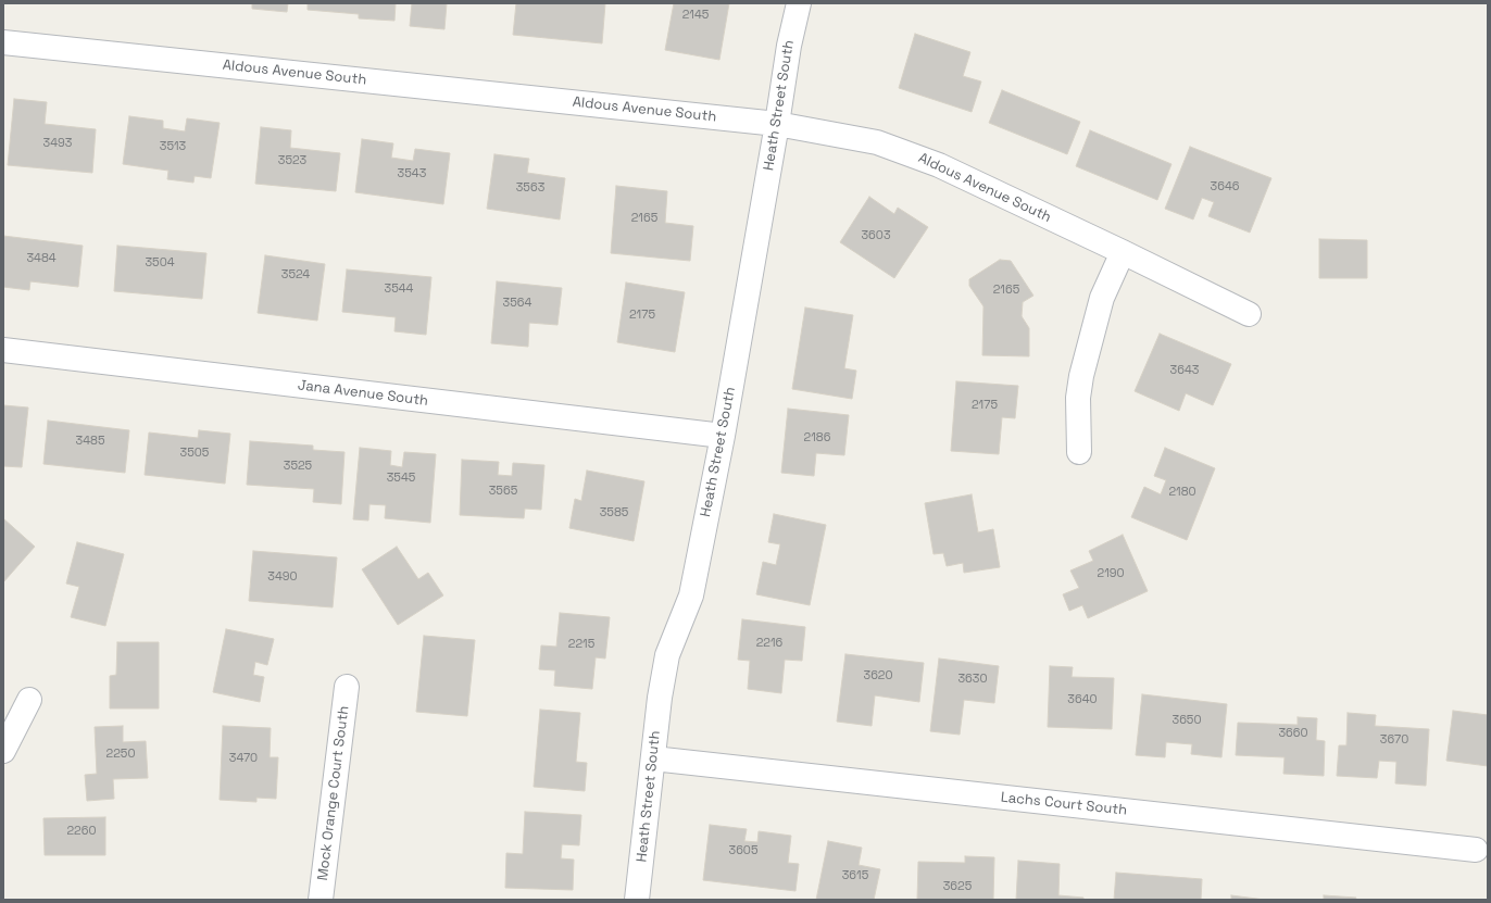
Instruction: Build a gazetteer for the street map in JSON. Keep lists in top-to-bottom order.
{
  "streets": {
    "street": [
      "Aldous Avenue South",
      "Heath Street South",
      "Jana Avenue South",
      "Mock Orange Court South",
      "Lachs Court South"
    ]
  },
  "crossings": [
    ["Aldous Avenue South", "Heath Street South"],
    ["Heath Street South", "Jana Avenue South"],
    ["Heath Street South", "Lachs Court South"]
  ],
  "house_numbers": [
    "2145",
    "3493",
    "3513",
    "3523",
    "3543",
    "3646",
    "3563",
    "2165",
    "3603",
    "3484",
    "3504",
    "3524",
    "3544",
    "2165",
    "3564",
    "2175",
    "3643",
    "2175",
    "2186",
    "3485",
    "3505",
    "3525",
    "3545",
    "3565",
    "2180",
    "3585",
    "2190",
    "3490",
    "2216",
    "2215",
    "3620",
    "3630",
    "3640",
    "3650",
    "3660",
    "3670",
    "2250",
    "3470",
    "2260",
    "3605",
    "3615",
    "3625"
  ]
}
